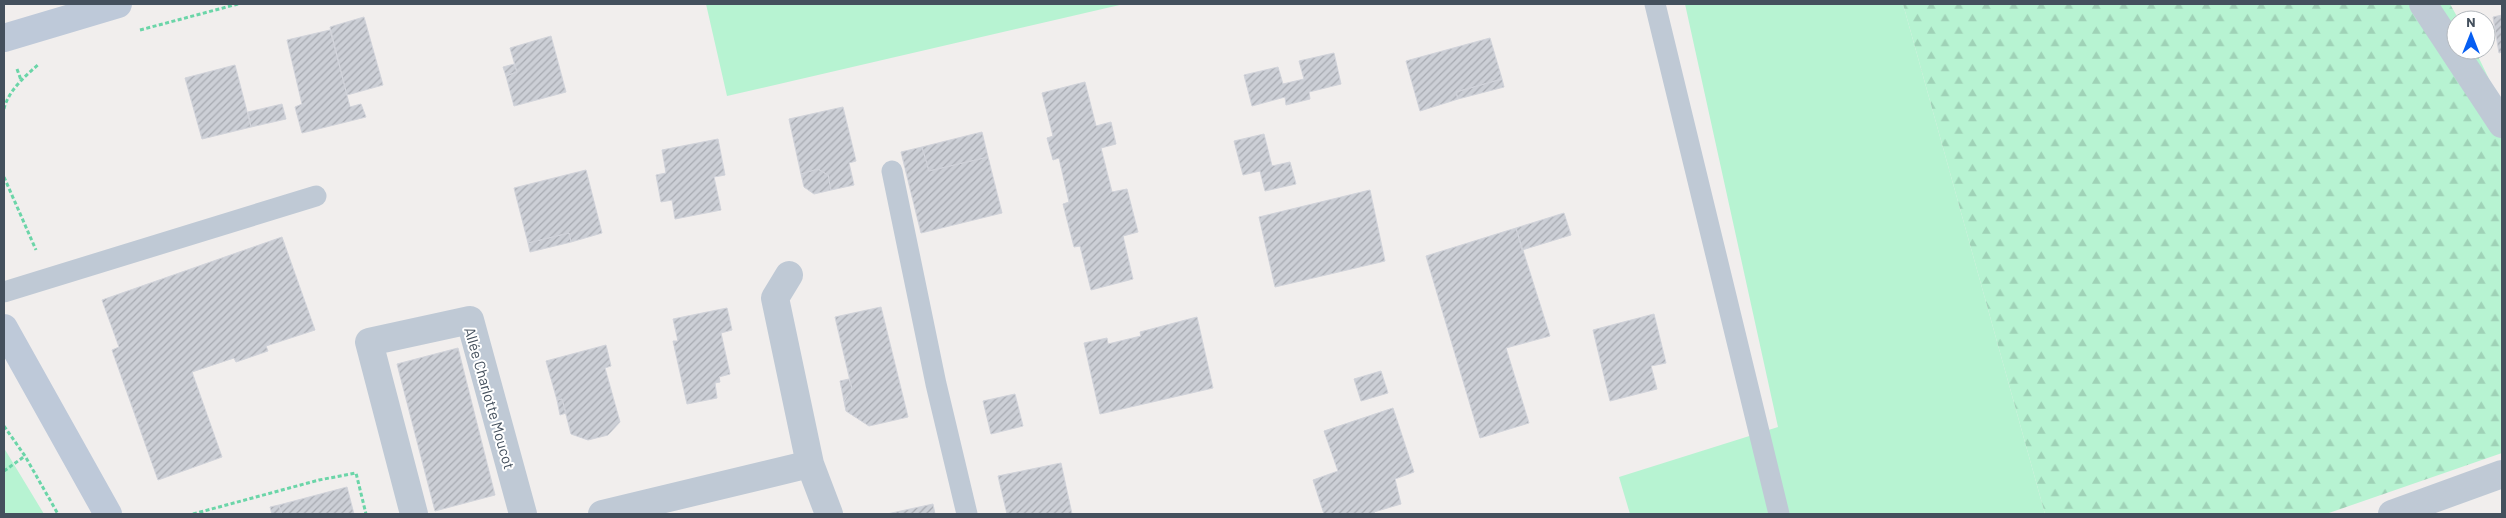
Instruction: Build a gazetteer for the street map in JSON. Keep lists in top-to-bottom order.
{
  "streets": {
    "street": ["Allée Charlotte Moucot"]
  },
  "north": "top"
}
